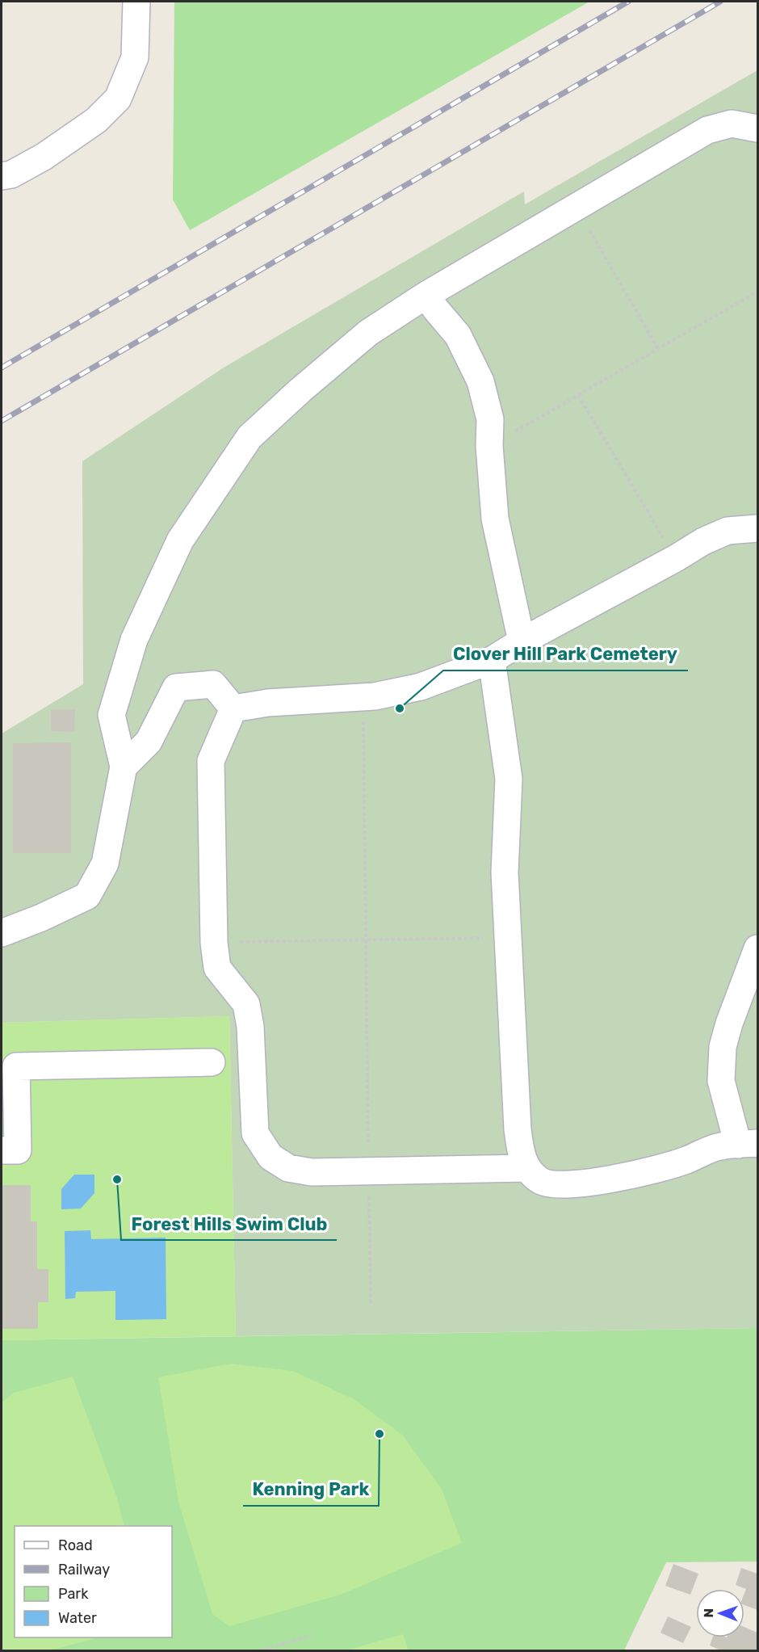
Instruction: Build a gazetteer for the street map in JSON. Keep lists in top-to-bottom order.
{
  "places": ["Clover Hill Park Cemetery", "Forest Hills Swim Club", "Kenning Park"],
  "legend": [
    "Road",
    "Railway",
    "Park",
    "Water"
  ],
  "north": "left"
}
